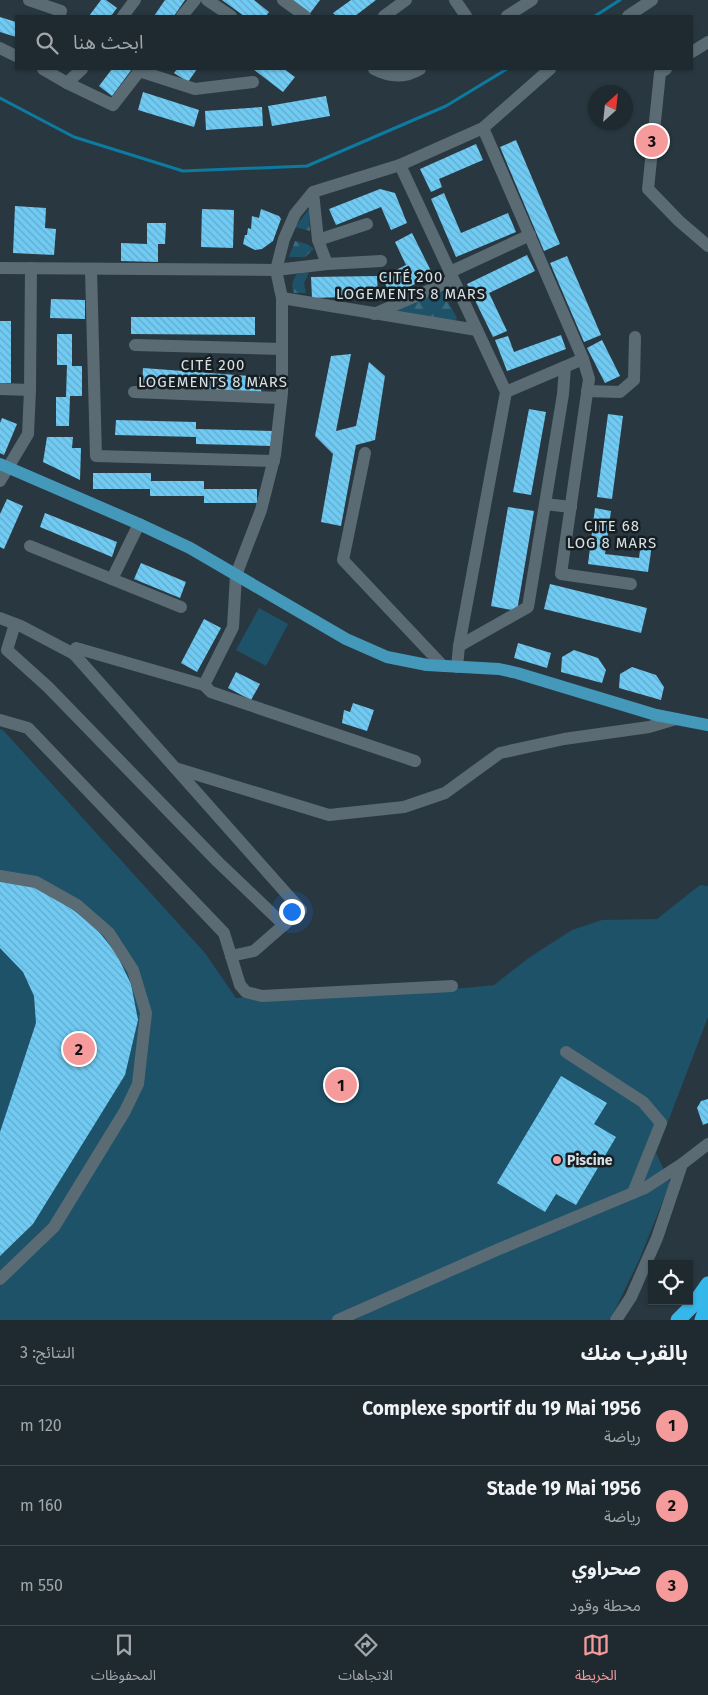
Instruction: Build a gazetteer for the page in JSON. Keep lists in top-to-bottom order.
{
  "districts": ["CITÉ 200 LOGEMENTS 8 MARS", "CITÉ 200 LOGEMENTS 8 MARS", "CITE 68 LOG 8 MARS"],
  "places": ["Piscine"],
  "north": "top right",
  "page": {
    "search": "ابحث هنا",
    "pins": ["3", "2", "1"],
    "heading": ["بالقرب منك", "النتائج: 3"],
    "list": [
      {
        "mark": "1",
        "name": "Complexe sportif du 19 Mai 1956",
        "note": "رياضة",
        "value": "120 m"
      },
      {
        "mark": "2",
        "name": "Stade 19 Mai 1956",
        "note": "رياضة",
        "value": "160 m"
      },
      {
        "mark": "3",
        "name": "صحراوي",
        "note": "محطة وقود",
        "value": "550 m"
      }
    ],
    "nav": ["الخريطة", "الاتجاهات", "المحفوظات"]
  }
}
